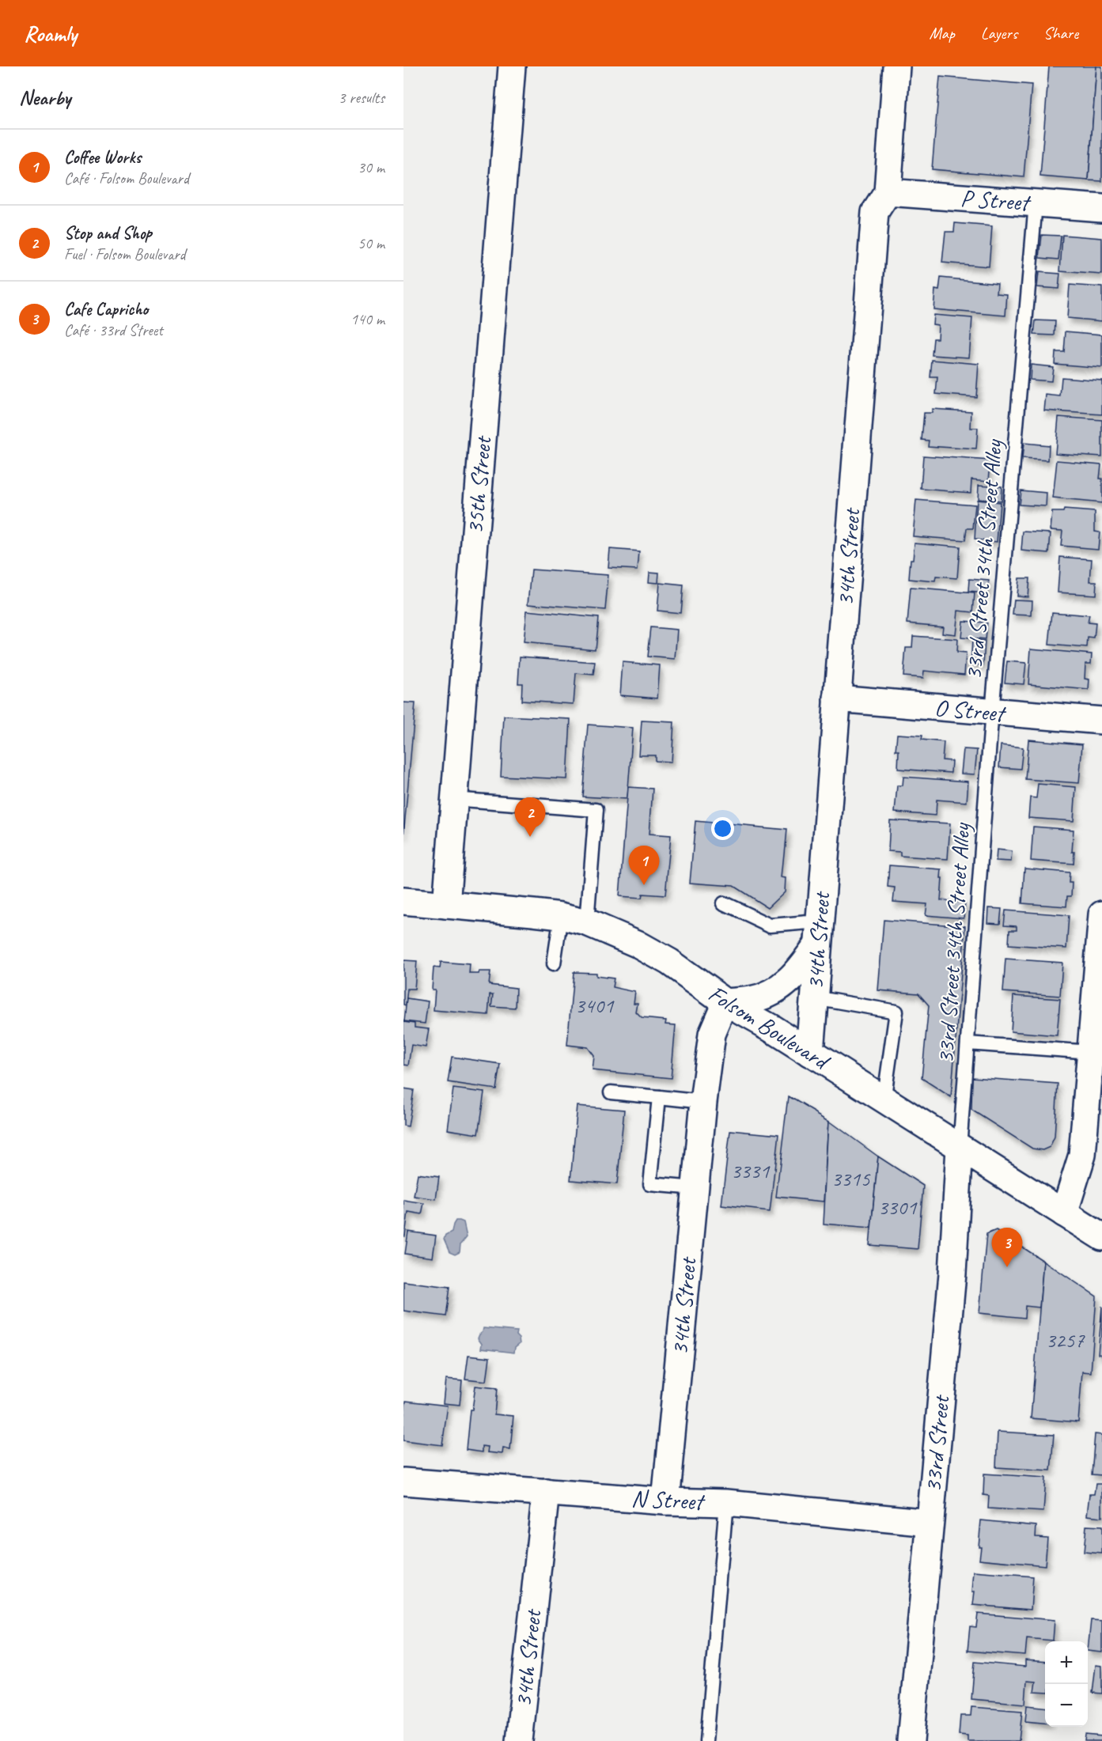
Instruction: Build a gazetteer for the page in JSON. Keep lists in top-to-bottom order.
{
  "streets": {
    "street": [
      "P Street",
      "35th Street",
      "34th Street",
      "O Street",
      "Folsom Boulevard",
      "33rd Street",
      "N Street"
    ],
    "lane": ["33rd Street 34th Street Alley"]
  },
  "crossings": [
    ["P Street", "34th Street"],
    ["P Street", "33rd Street 34th Street Alley"],
    ["35th Street", "Folsom Boulevard"],
    ["34th Street", "O Street"],
    ["34th Street", "Folsom Boulevard"],
    ["34th Street", "N Street"],
    ["33rd Street 34th Street Alley", "O Street"],
    ["33rd Street 34th Street Alley", "Folsom Boulevard"],
    ["33rd Street 34th Street Alley", "33rd Street"],
    ["Folsom Boulevard", "33rd Street"],
    ["33rd Street", "N Street"]
  ],
  "house_numbers": [
    "3401",
    "3331",
    "3315",
    "3301",
    "3257"
  ],
  "page": {
    "header": "Roamly",
    "nav": ["Map", "Layers", "Share"],
    "heading": ["Nearby", "3 results"],
    "list": [
      {
        "mark": "1",
        "name": "Coffee Works",
        "note": "Café · Folsom Boulevard",
        "value": "30 m"
      },
      {
        "mark": "2",
        "name": "Stop and Shop",
        "note": "Fuel · Folsom Boulevard",
        "value": "50 m"
      },
      {
        "mark": "3",
        "name": "Cafe Capricho",
        "note": "Café · 33rd Street",
        "value": "140 m"
      }
    ],
    "pins": ["2", "1", "3"],
    "map_buttons": ["+", "−"]
  }
}
